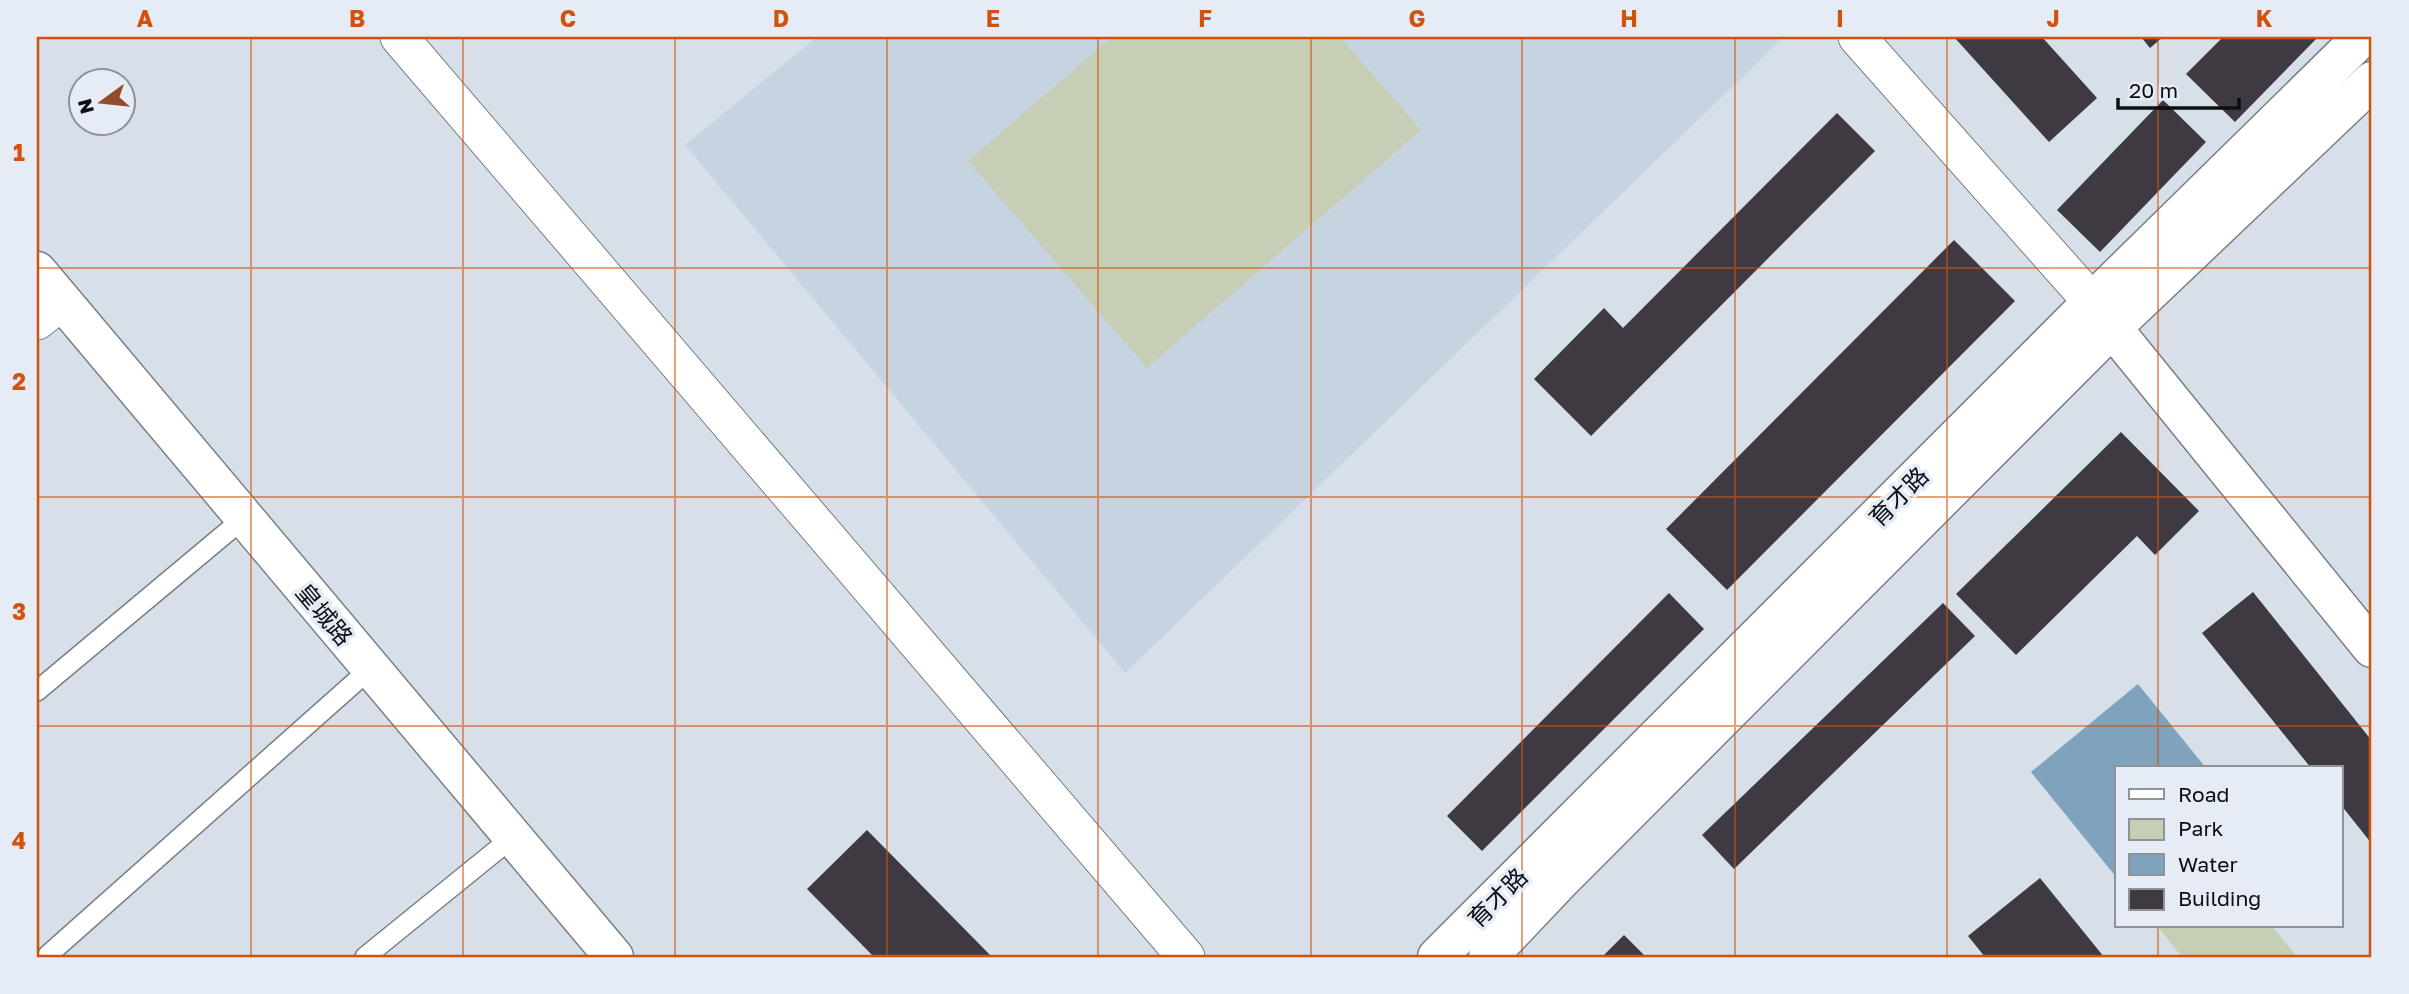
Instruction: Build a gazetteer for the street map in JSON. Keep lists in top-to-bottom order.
{
  "streets": {
    "street": ["育才路", "皇城路"]
  },
  "legend": [
    "Road",
    "Park",
    "Water",
    "Building"
  ],
  "scale_bar": "20 m",
  "north": "left",
  "grid": {
    "columns": [
      "A",
      "B",
      "C",
      "D",
      "E",
      "F",
      "G",
      "H",
      "I",
      "J",
      "K"
    ],
    "rows": [
      "1",
      "2",
      "3",
      "4"
    ]
  }
}
